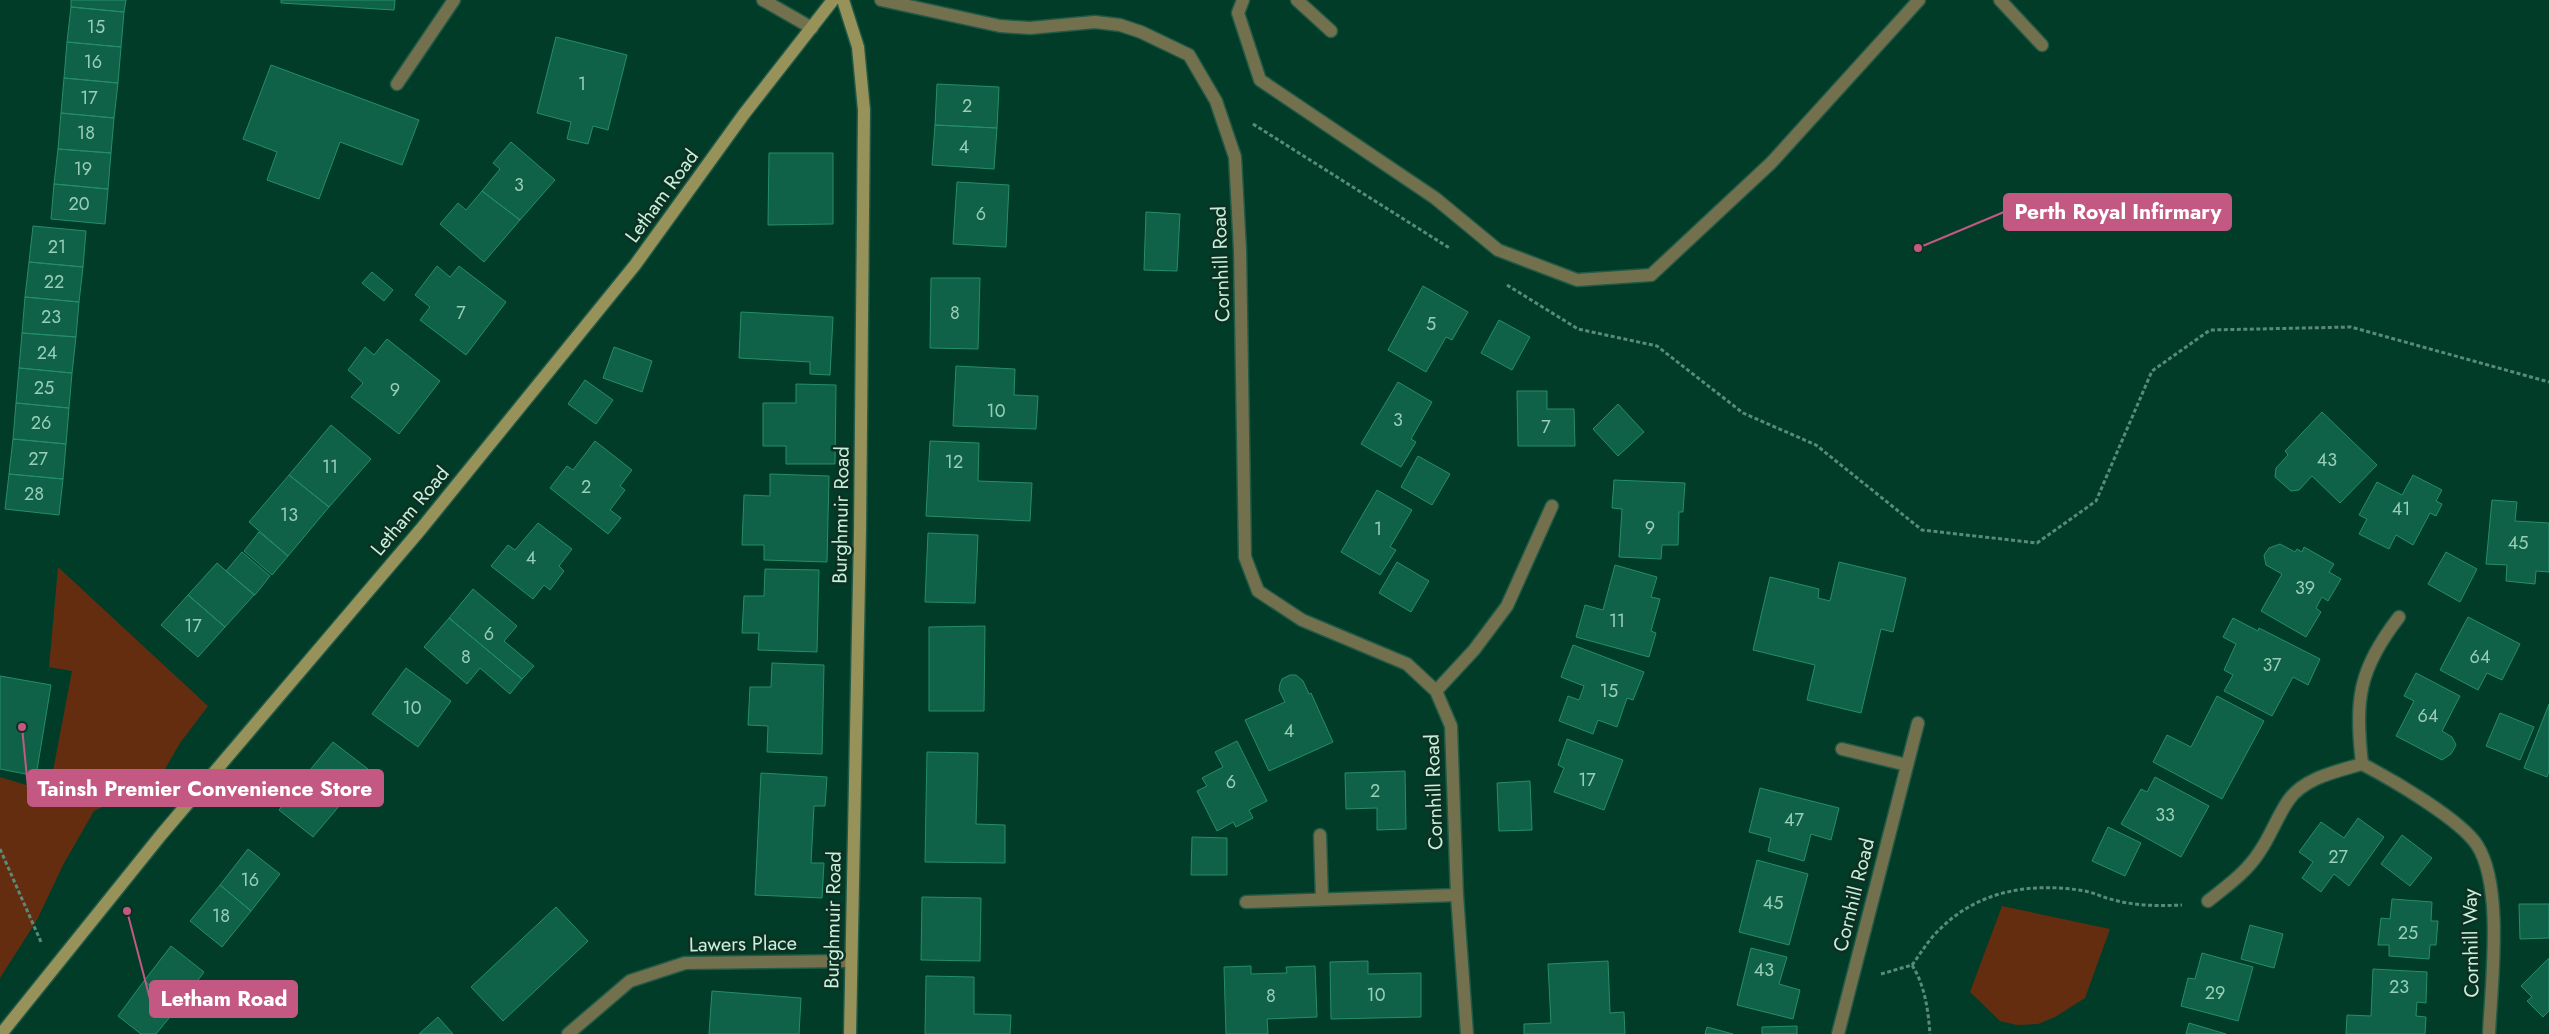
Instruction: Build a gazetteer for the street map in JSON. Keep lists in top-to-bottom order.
{
  "streets": {
    "street": [
      "Letham Road",
      "Cornhill Road",
      "Burghmuir Road",
      "Cornhill Way",
      "Lawers Place"
    ]
  },
  "crossings": [
    ["Burghmuir Road", "Lawers Place"]
  ],
  "places": ["Perth Royal Infirmary", "Tainsh Premier Convenience Store", "Letham Road"],
  "house_numbers": [
    "15",
    "16",
    "1",
    "17",
    "2",
    "18",
    "4",
    "19",
    "3",
    "20",
    "6",
    "21",
    "22",
    "7",
    "8",
    "23",
    "5",
    "24",
    "25",
    "9",
    "10",
    "3",
    "26",
    "7",
    "27",
    "43",
    "12",
    "11",
    "2",
    "28",
    "41",
    "13",
    "9",
    "1",
    "45",
    "4",
    "39",
    "11",
    "17",
    "6",
    "8",
    "64",
    "37",
    "15",
    "10",
    "64",
    "4",
    "17",
    "6",
    "2",
    "33",
    "47",
    "27",
    "16",
    "45",
    "18",
    "25",
    "43",
    "23",
    "29",
    "10",
    "8"
  ]
}
